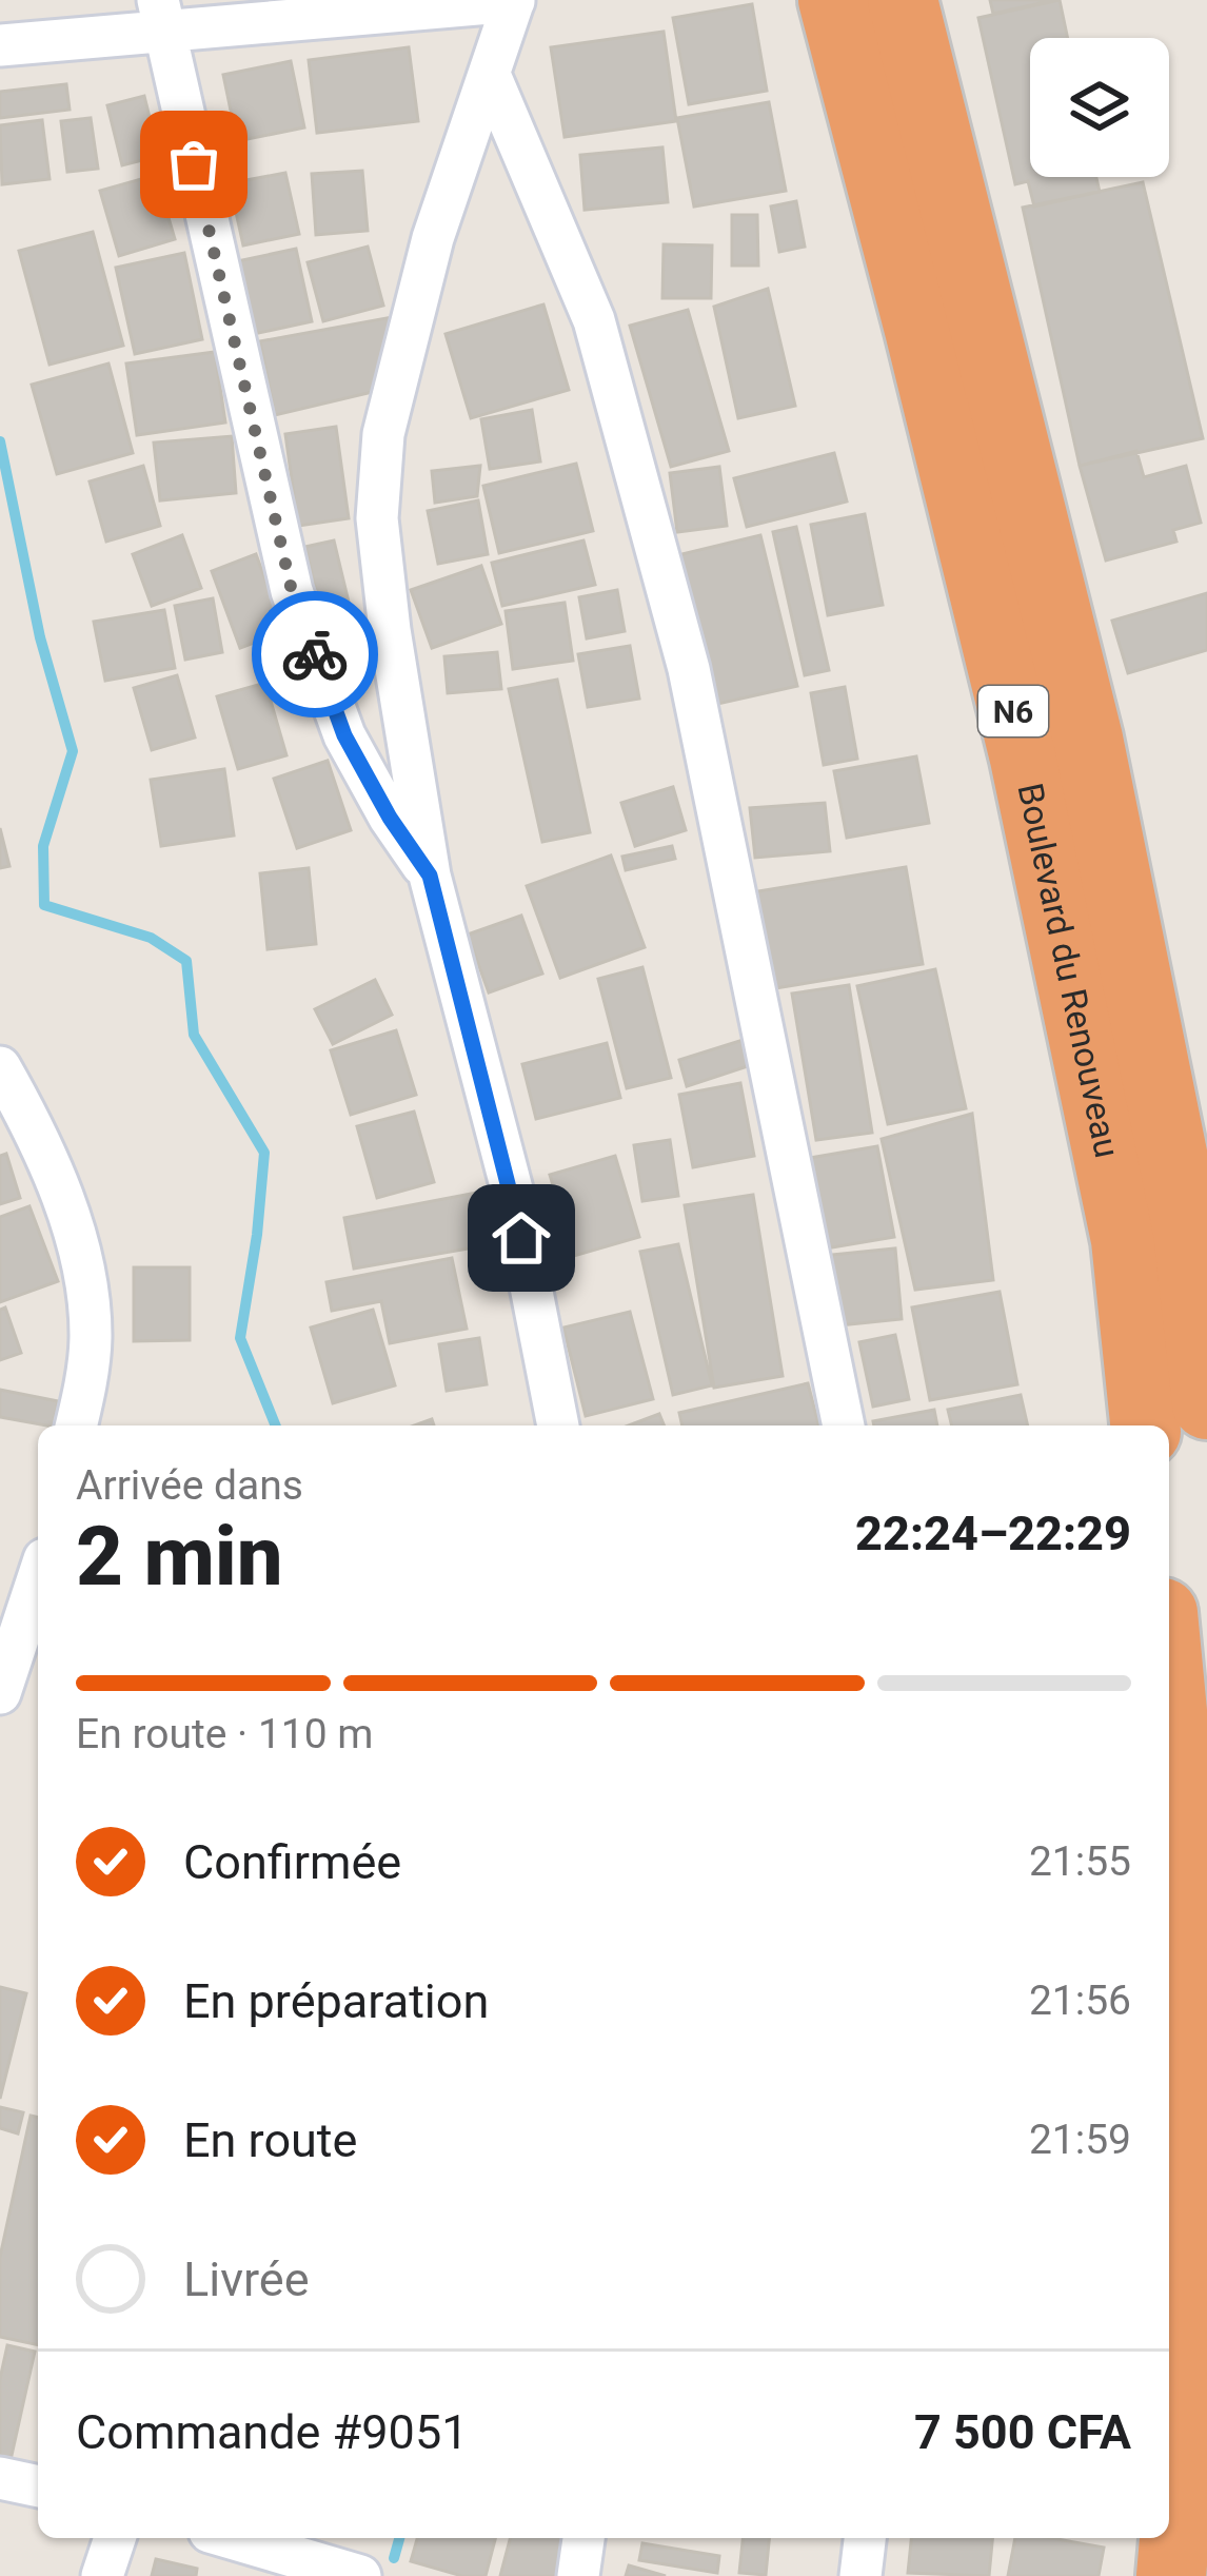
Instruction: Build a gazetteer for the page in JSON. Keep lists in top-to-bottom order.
{
  "streets": {
    "highway": ["N6"]
  },
  "page": {
    "heading": ["2 min", "Arrivée dans", "22:24–22:29"],
    "panel": ["Commande #9051", "7 500 CFA"],
    "bar": "En route · 110 m",
    "list": [
      ["Confirmée", "21:55"],
      ["En préparation", "21:56"],
      ["En route", "21:59"],
      "Livrée"
    ]
  }
}
